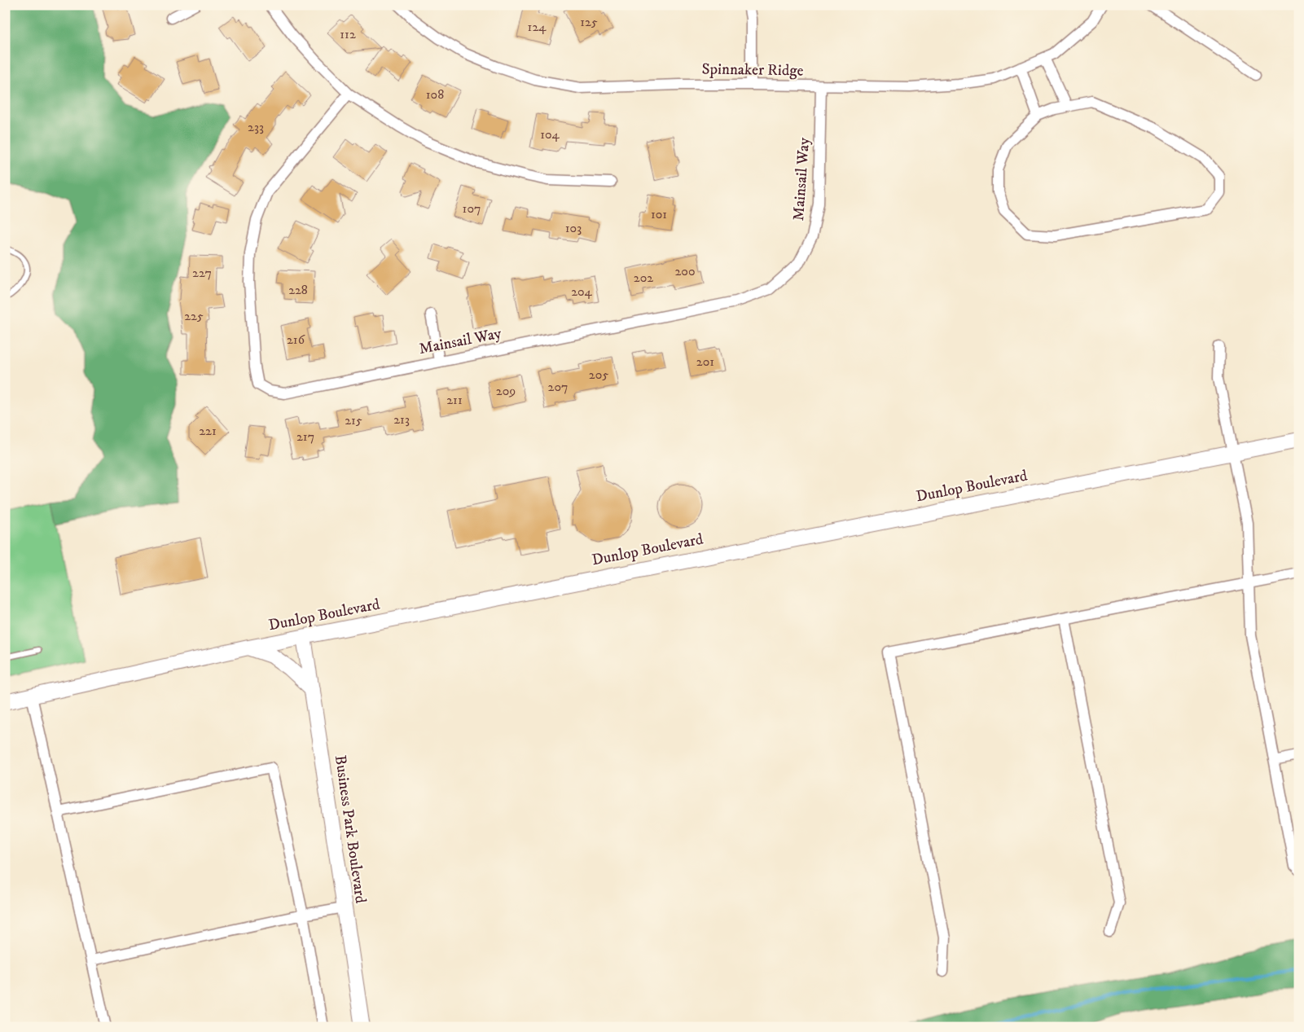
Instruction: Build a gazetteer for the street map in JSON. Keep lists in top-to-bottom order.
{
  "streets": {
    "street": [
      "Spinnaker Ridge",
      "Mainsail Way",
      "Dunlop Boulevard",
      "Business Park Boulevard"
    ]
  },
  "crossings": [
    ["Spinnaker Ridge", "Mainsail Way"],
    ["Dunlop Boulevard", "Business Park Boulevard"]
  ],
  "house_numbers": [
    "125",
    "124",
    "112",
    "108",
    "233",
    "104",
    "107",
    "101",
    "103",
    "200",
    "227",
    "202",
    "228",
    "204",
    "225",
    "216",
    "201",
    "205",
    "207",
    "209",
    "211",
    "213",
    "215",
    "221",
    "217"
  ]
}
